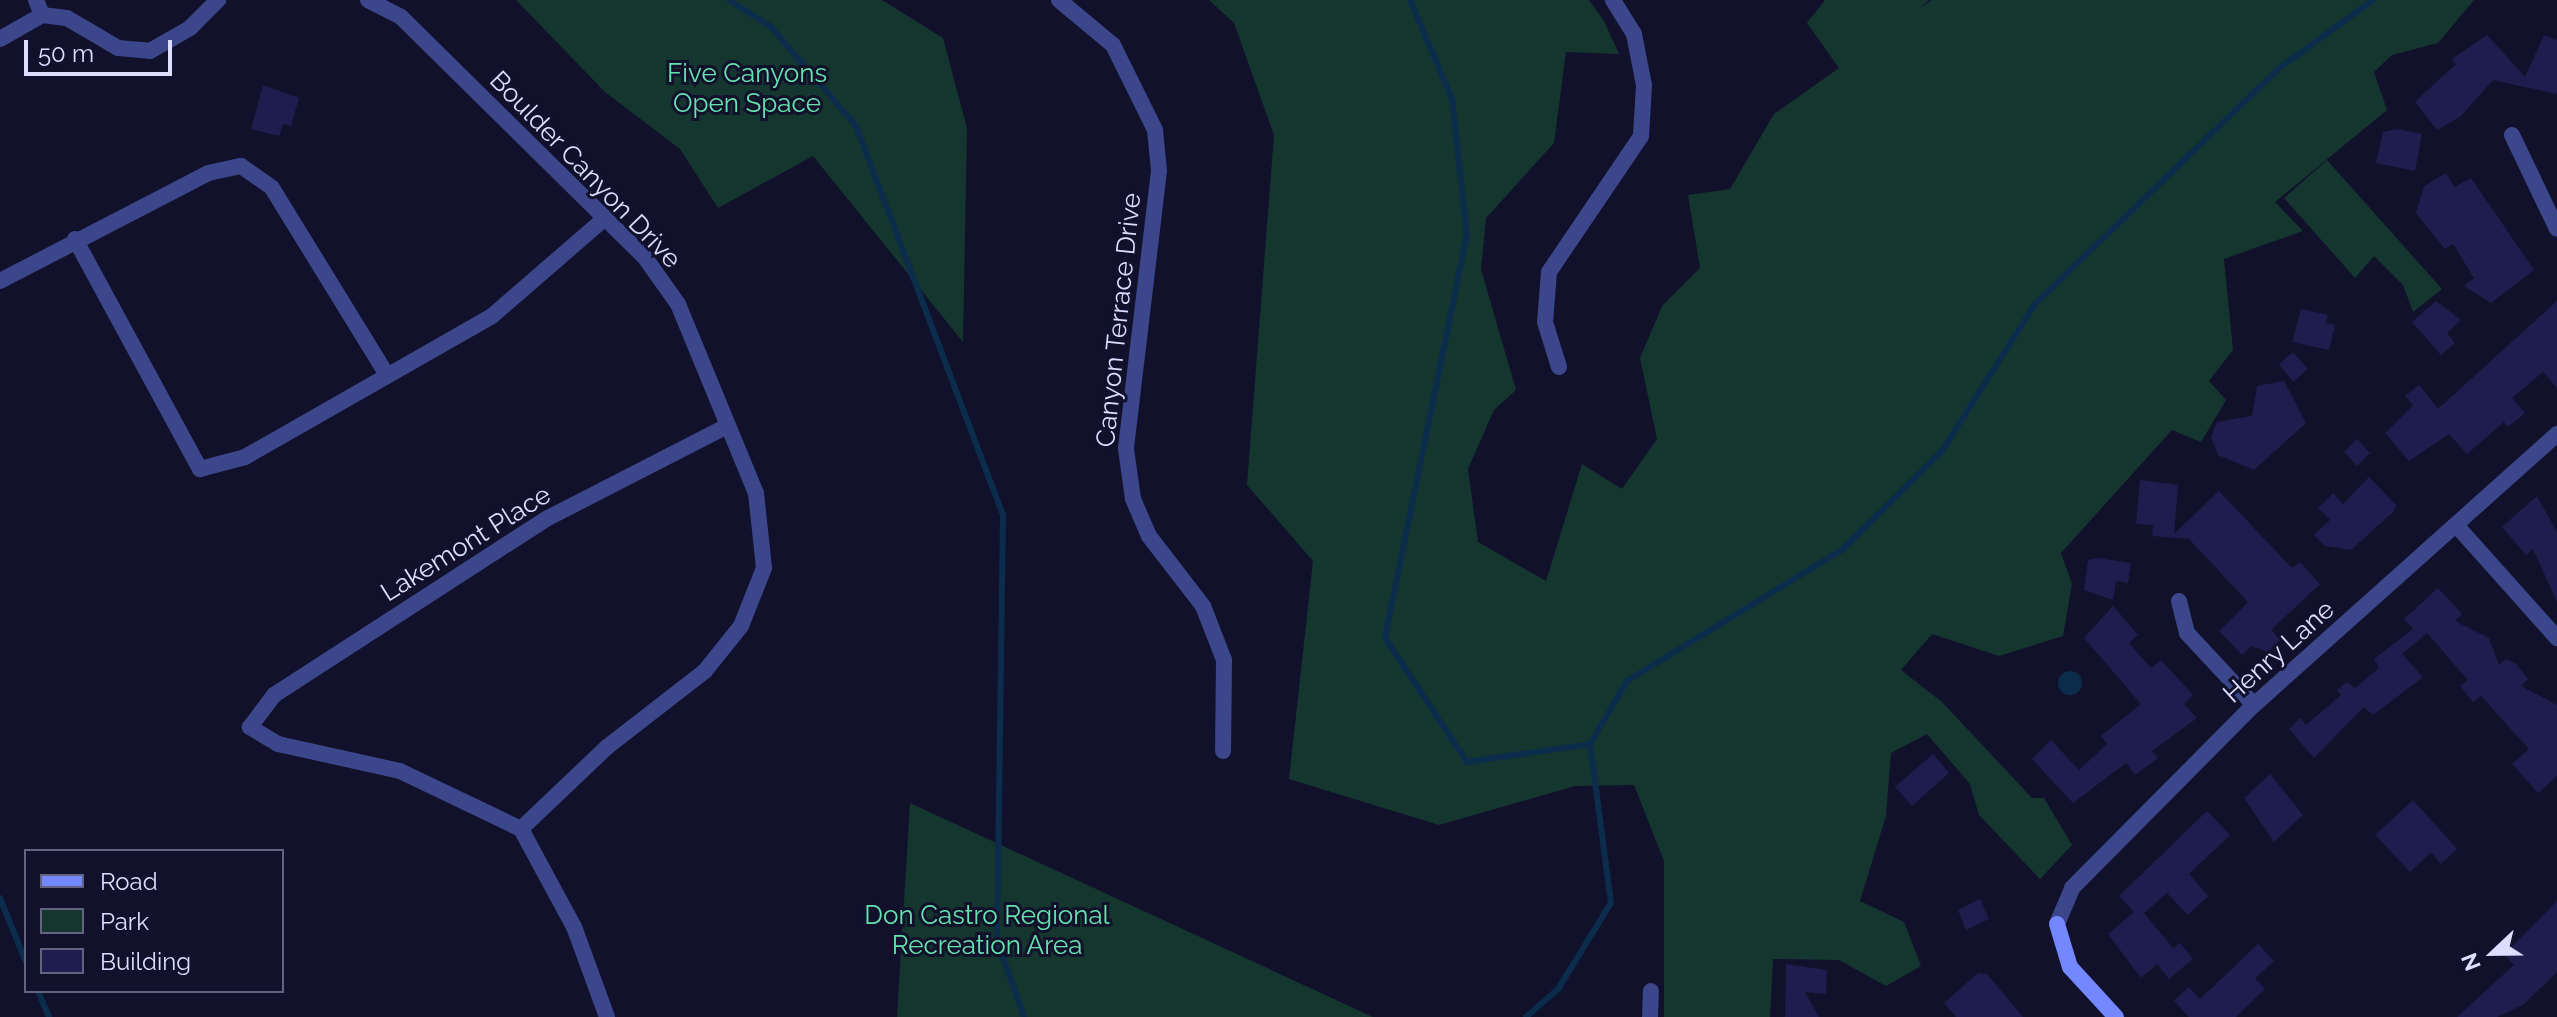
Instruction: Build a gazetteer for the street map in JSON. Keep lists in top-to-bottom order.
{
  "streets": {
    "street": [
      "Boulder Canyon Drive",
      "Canyon Terrace Drive",
      "Lakemont Place",
      "Henry Lane"
    ]
  },
  "crossings": [
    ["Boulder Canyon Drive", "Lakemont Place"]
  ],
  "parks": ["Five Canyons Open Space", "Don Castro Regional Recreation Area"],
  "legend": ["Road", "Park", "Building"],
  "scale_bar": "50 m",
  "north": "left"
}
